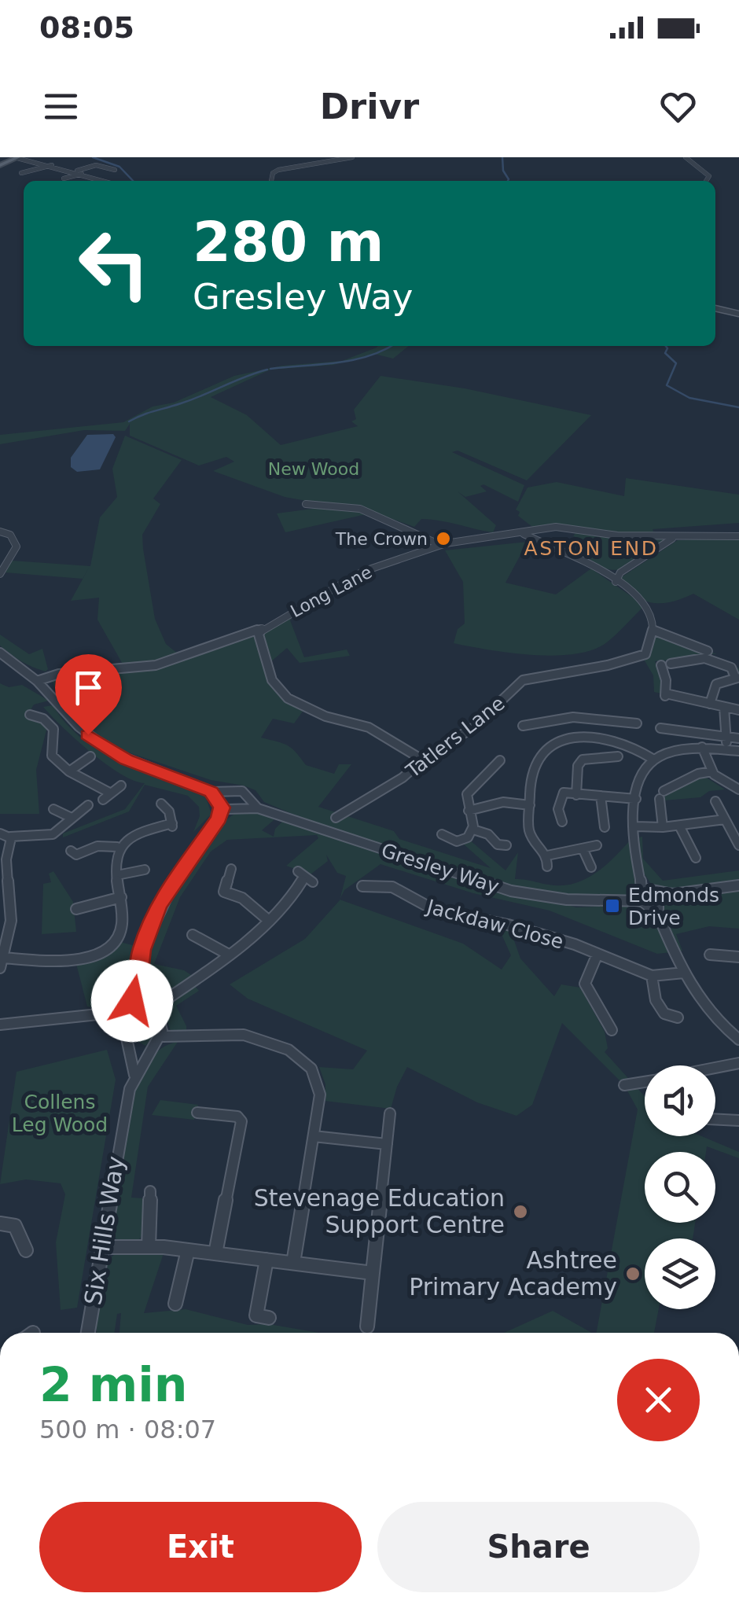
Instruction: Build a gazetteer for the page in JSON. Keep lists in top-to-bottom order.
{
  "streets": {
    "street": [
      "Long Lane",
      "Tatlers Lane",
      "Gresley Way",
      "Jackdaw Close",
      "Six Hills Way"
    ]
  },
  "crossings": [
    ["Long Lane", "Gresley Way"]
  ],
  "districts": ["ASTON END"],
  "parks": ["New Wood", "Collens Leg Wood"],
  "places": {
    "other": ["The Crown", "Stevenage Education Support Centre", "Ashtree Primary Academy"],
    "transit": ["Edmonds Drive"]
  },
  "page": {
    "status": "08:05",
    "header": "Drivr",
    "turn": ["280 m", "Gresley Way"],
    "heading": ["2 min", "500 m · 08:07"],
    "buttons": ["Exit", "Share"]
  }
}
